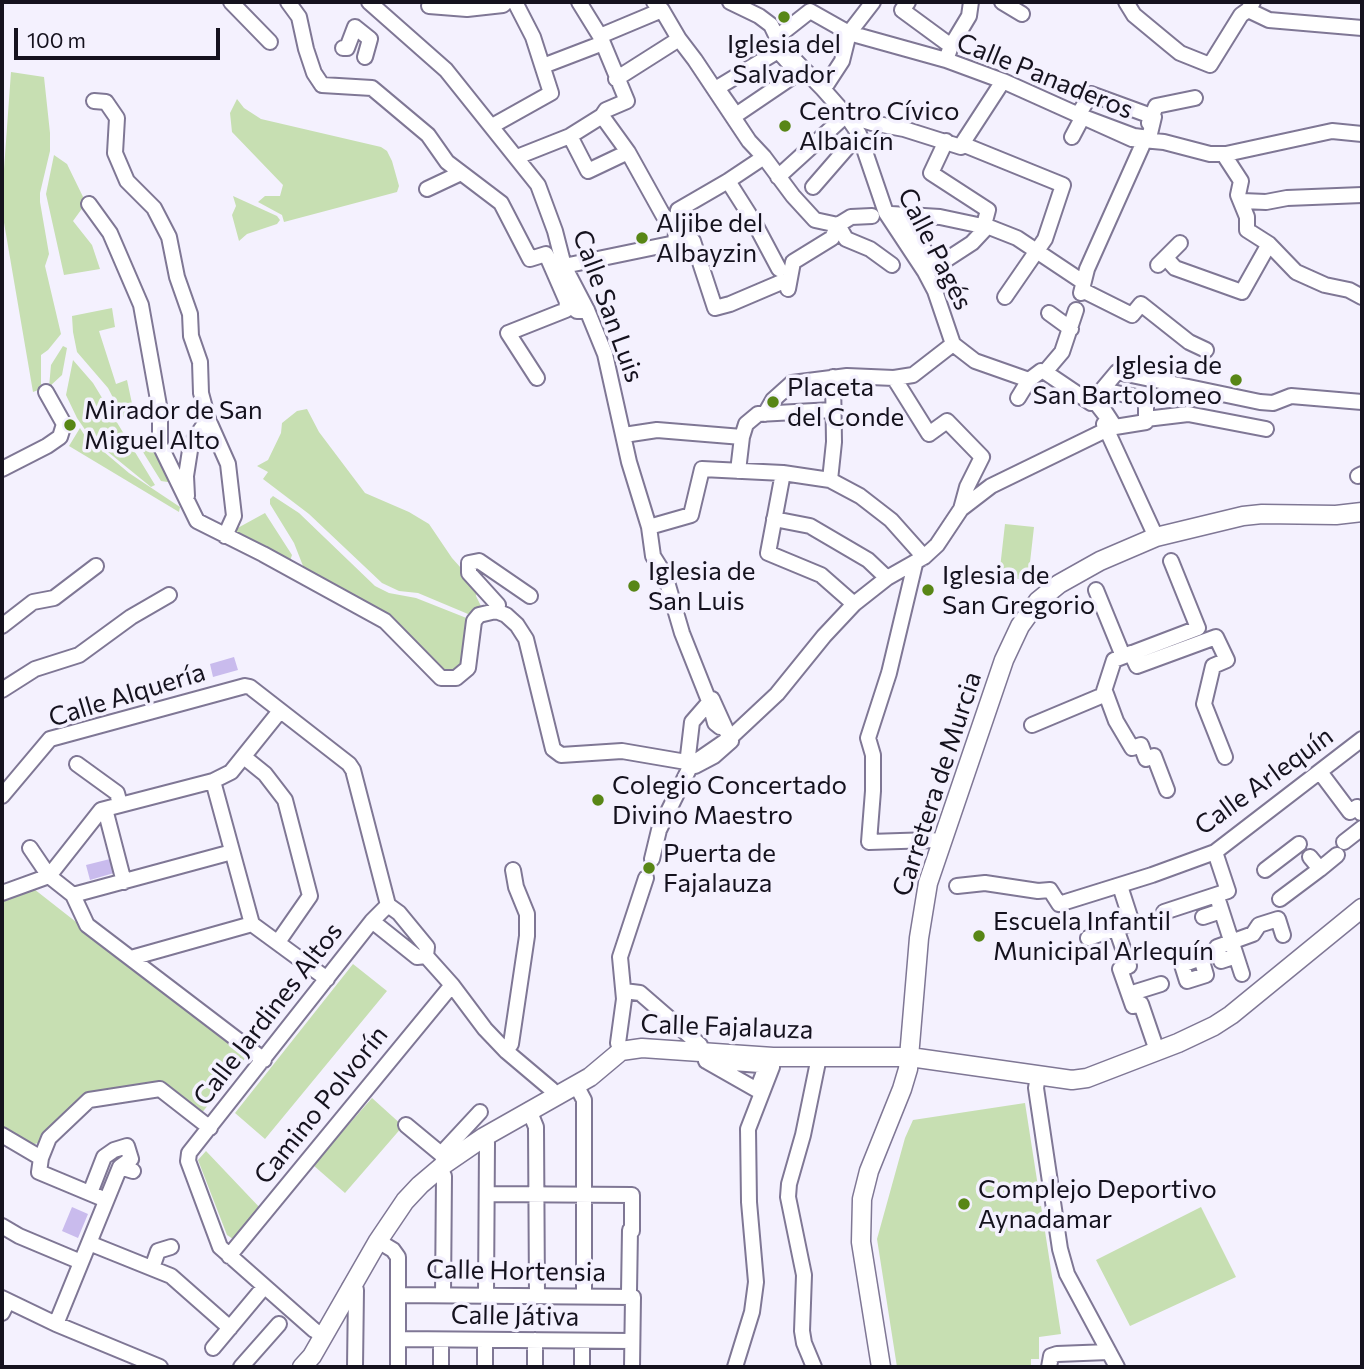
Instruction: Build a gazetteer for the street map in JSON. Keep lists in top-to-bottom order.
{
  "streets": {
    "main road": ["Carretera de Murcia", "Calle Fajalauza"],
    "street": [
      "Calle Panaderos",
      "Calle Pagés",
      "Calle San Luis",
      "Calle Alquería",
      "Calle Arlequín",
      "Calle Jardines Altos",
      "Camino Polvorín",
      "Calle Hortensia",
      "Calle Játiva"
    ]
  },
  "crossings": [
    ["Carretera de Murcia", "Calle Fajalauza"],
    ["Calle Jardines Altos", "Calle Fajalauza"],
    ["Calle Jardines Altos", "Camino Polvorín"]
  ],
  "places": [
    "Iglesia del Salvador",
    "Centro Cívico Albaicín",
    "Aljibe del Albayzin",
    "Iglesia de San Bartolomeo",
    "Placeta del Conde",
    "Mirador de San Miguel Alto",
    "Iglesia de San Luis",
    "Iglesia de San Gregorio",
    "Colegio Concertado Divino Maestro",
    "Puerta de Fajalauza",
    "Escuela Infantil Municipal Arlequín",
    "Complejo Deportivo Aynadamar"
  ],
  "scale_bar": "100 m"
}
